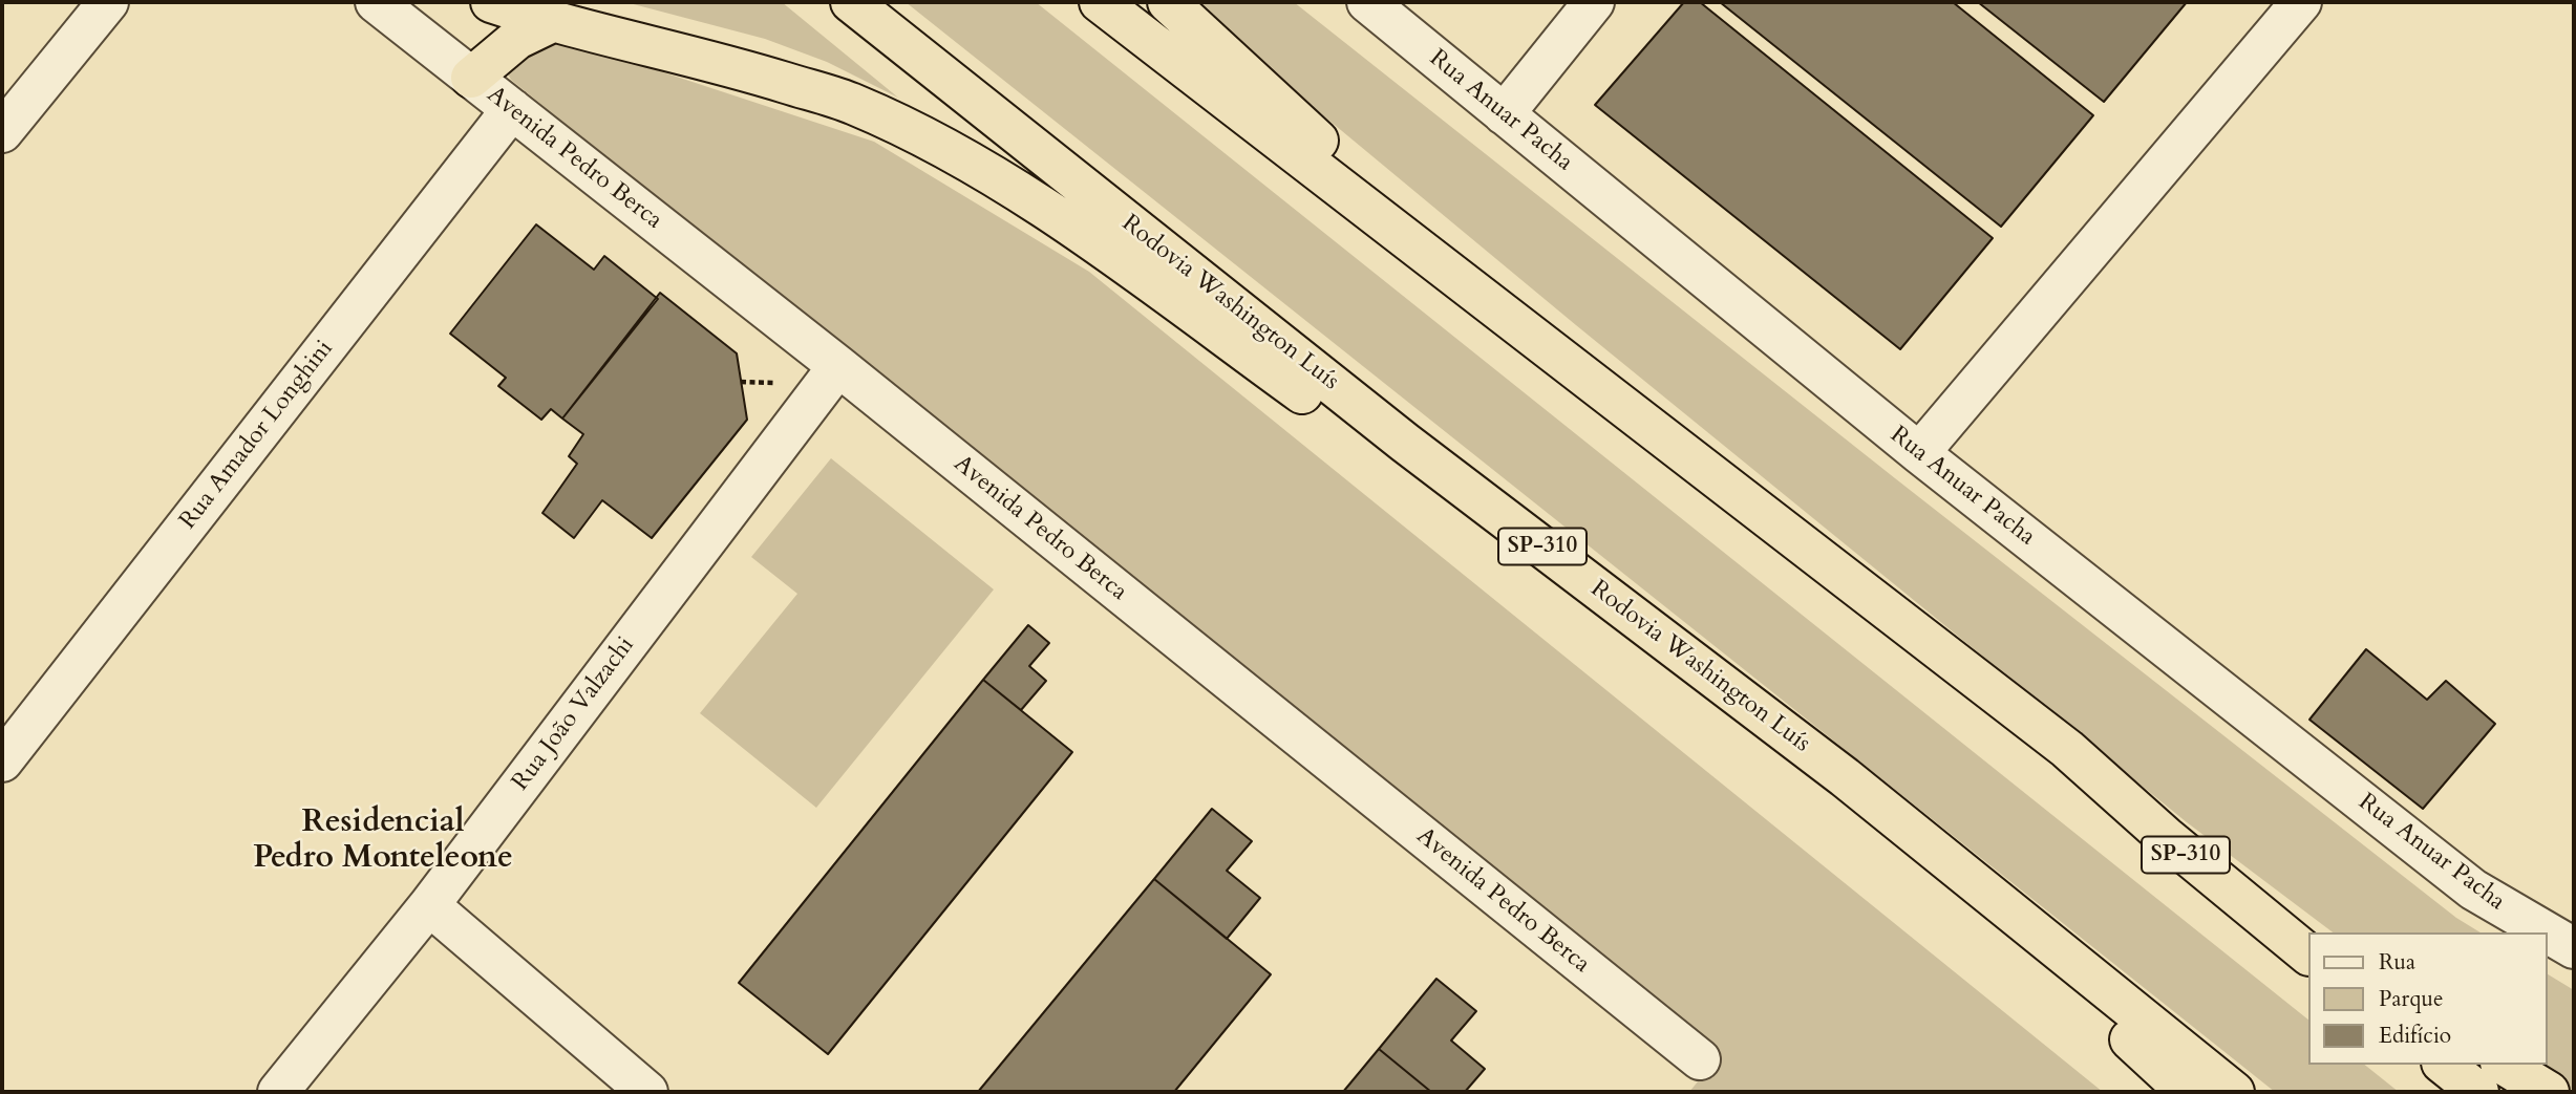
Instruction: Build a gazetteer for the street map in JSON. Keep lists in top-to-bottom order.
{
  "streets": {
    "highway": ["Rodovia Washington Luís", "SP-310"],
    "street": [
      "Rua Anuar Pacha",
      "Avenida Pedro Berca",
      "Rua Amador Longhini",
      "Rua João Valzachi"
    ]
  },
  "crossings": [
    ["Avenida Pedro Berca", "Rua Amador Longhini"],
    ["Avenida Pedro Berca", "Rua João Valzachi"]
  ],
  "districts": ["Residencial Pedro Monteleone"],
  "legend": ["Rua", "Parque", "Edifício"]
}
